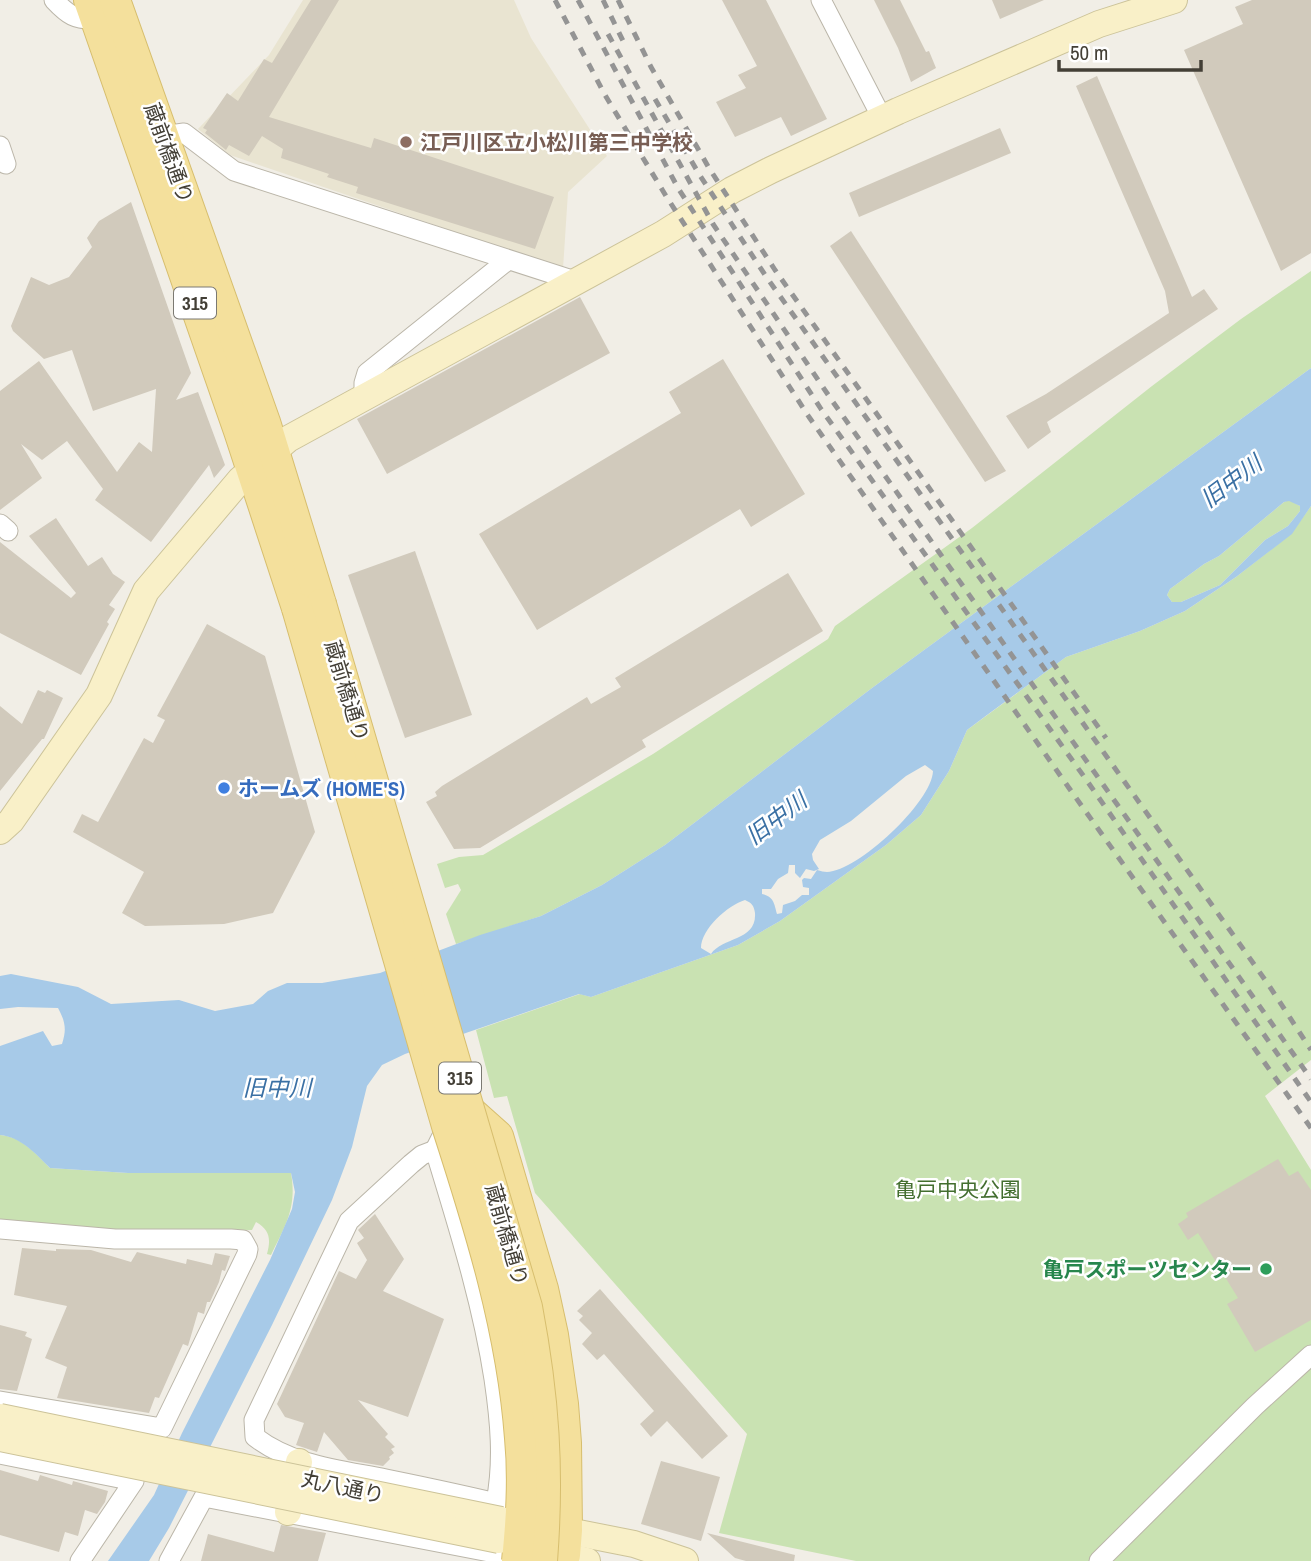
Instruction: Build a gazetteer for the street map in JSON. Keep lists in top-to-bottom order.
{
  "streets": {
    "main road": ["蔵前橋通り", "315"],
    "street": ["丸八通り"]
  },
  "crossings": [
    ["蔵前橋通り", "丸八通り"]
  ],
  "water": ["旧中川"],
  "parks": ["亀戸中央公園"],
  "places": ["江戸川区立小松川第三中学校", "ホームズ (HOME'S)", "亀戸スポーツセンター"],
  "scale_bar": "50 m"
}
